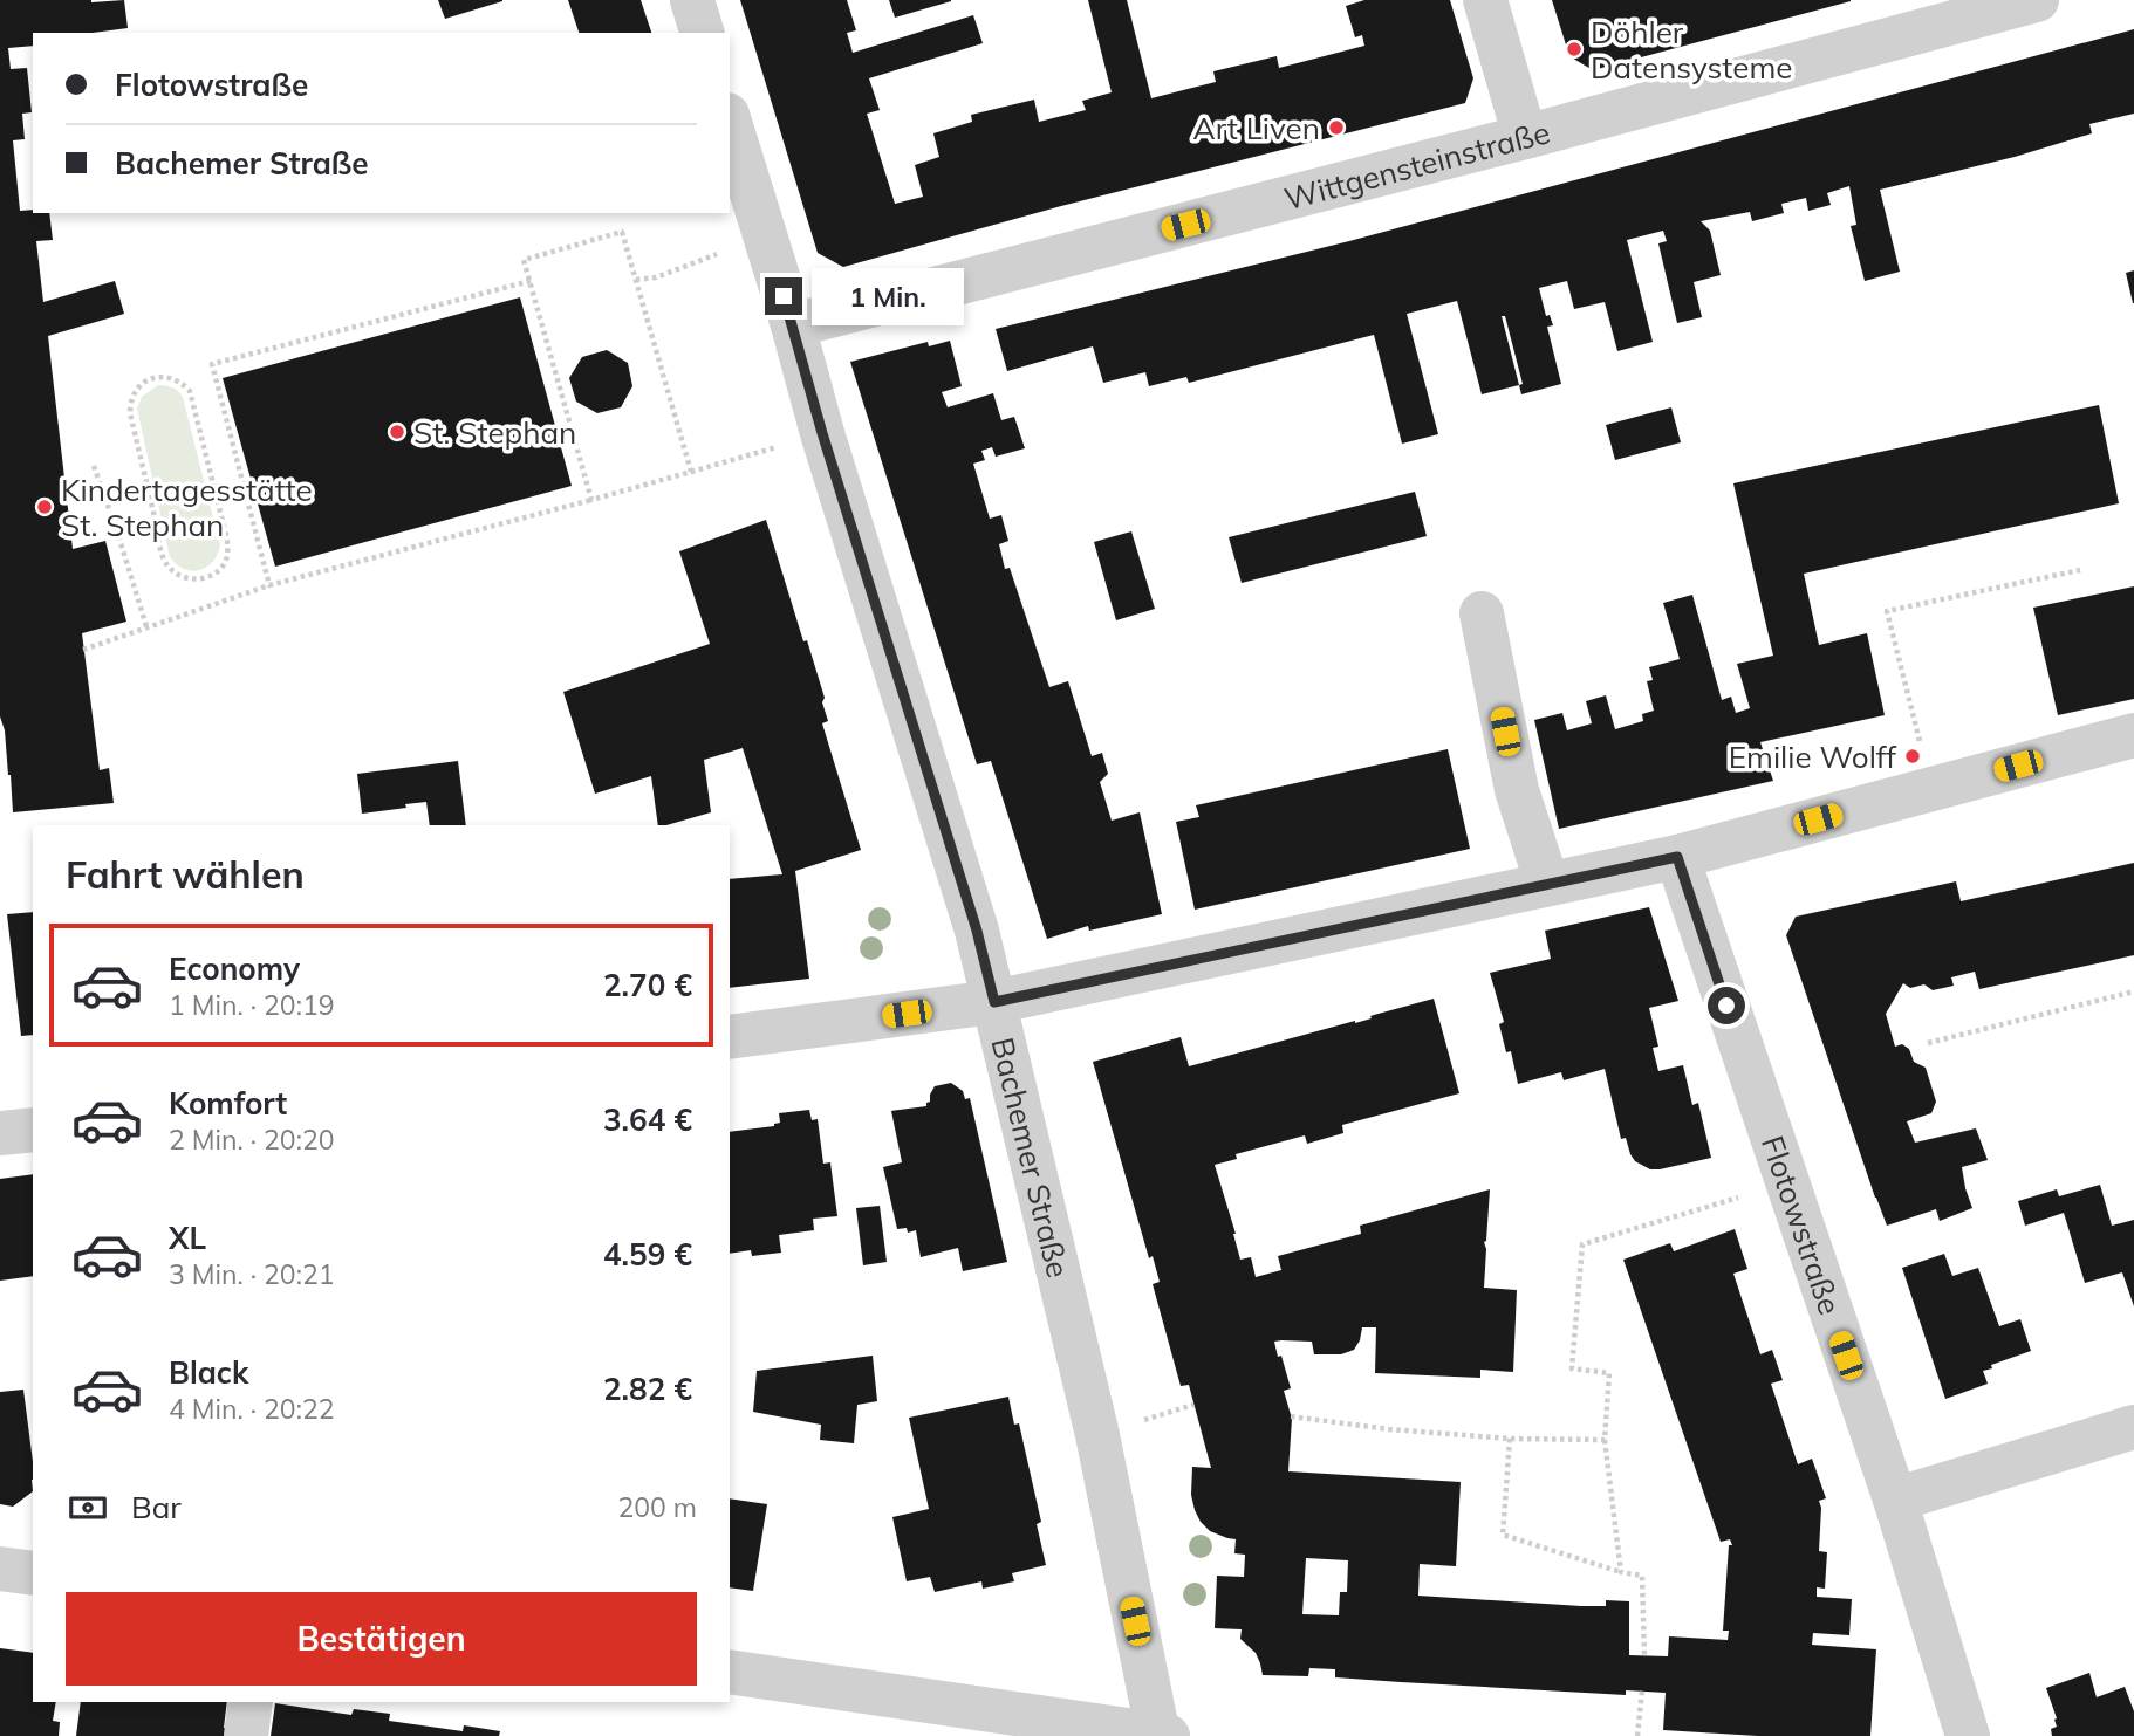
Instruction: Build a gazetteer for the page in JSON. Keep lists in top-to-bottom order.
{
  "streets": {
    "street": ["Wittgensteinstraße", "Bachemer Straße", "Flotowstraße"]
  },
  "crossings": [
    ["Wittgensteinstraße", "Bachemer Straße"]
  ],
  "places": [
    "Döhler Datensysteme",
    "Art Liven",
    "St. Stephan",
    "Kindertagesstätte St. Stephan",
    "Emilie Wolff"
  ],
  "page": {
    "banner": ["Flotowstraße", "Bachemer Straße"],
    "bubble": "1 Min.",
    "heading": "Fahrt wählen",
    "list": [
      {
        "name": "Economy",
        "note": "1 Min. · 20:19",
        "value": "2.70 €"
      },
      {
        "name": "Komfort",
        "note": "2 Min. · 20:20",
        "value": "3.64 €"
      },
      {
        "name": "XL",
        "note": "3 Min. · 20:21",
        "value": "4.59 €"
      },
      {
        "name": "Black",
        "note": "4 Min. · 20:22",
        "value": "2.82 €"
      }
    ],
    "pay": ["Bar", "200 m"],
    "buttons": "Bestätigen"
  }
}
